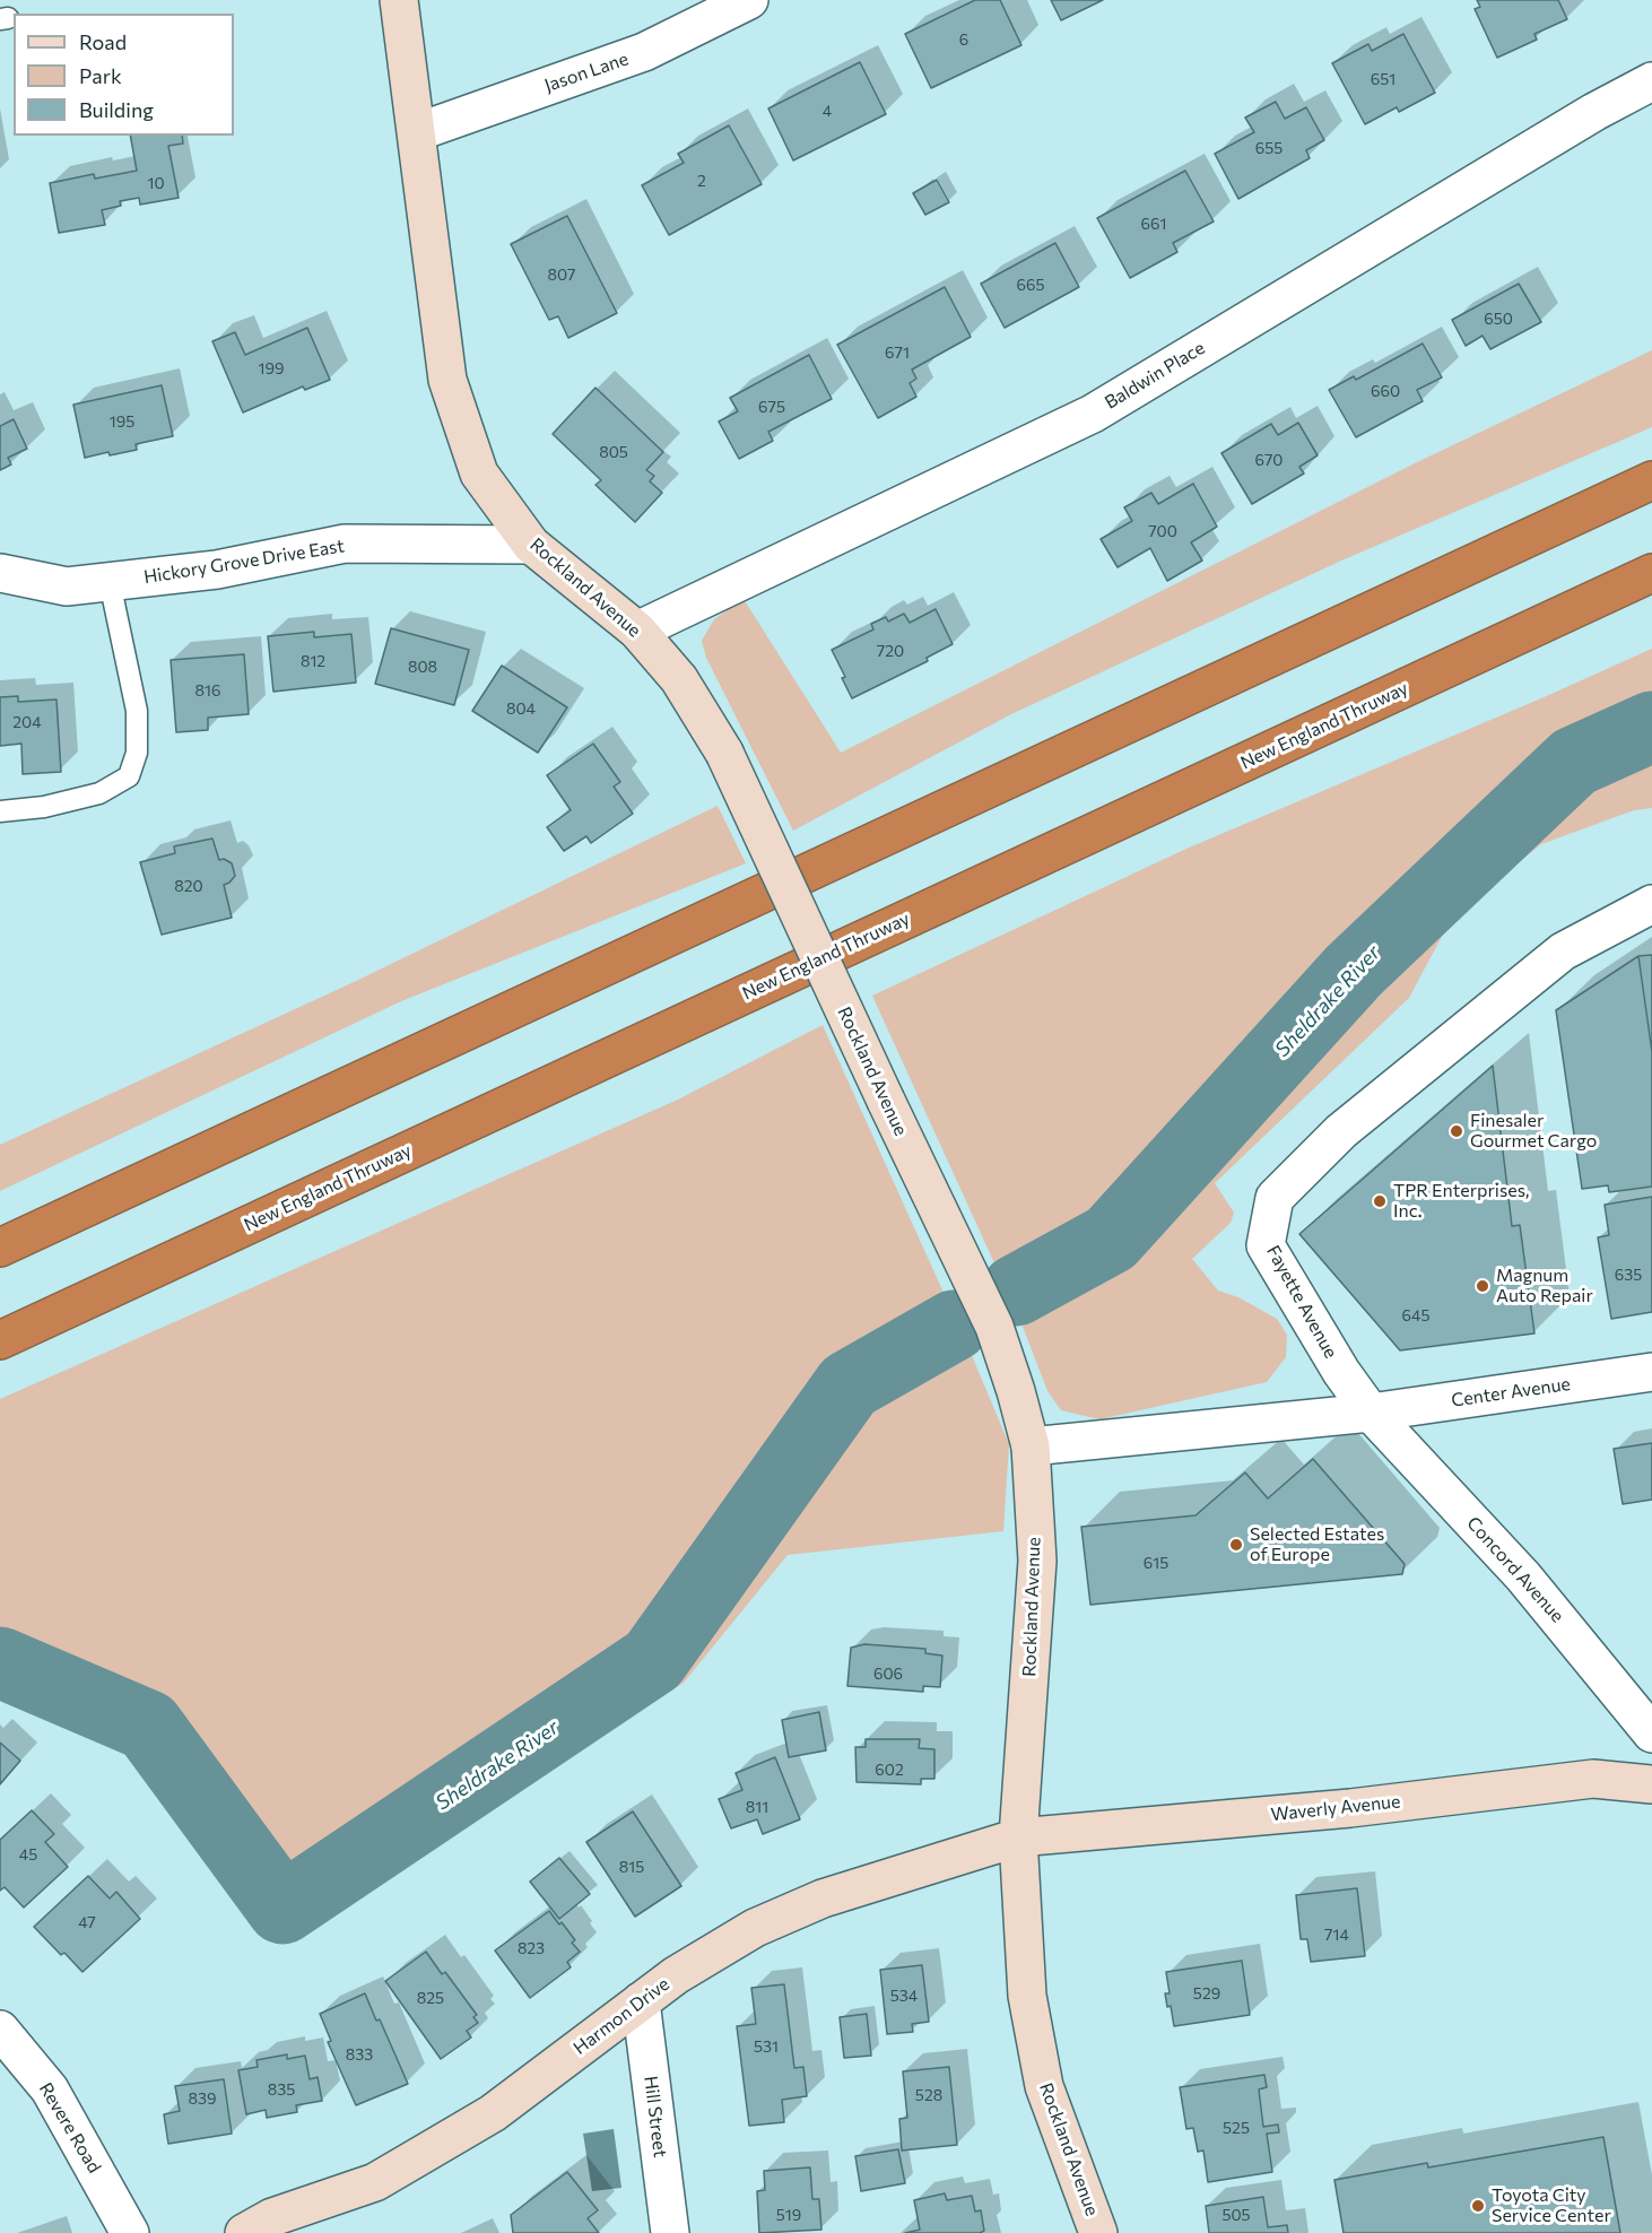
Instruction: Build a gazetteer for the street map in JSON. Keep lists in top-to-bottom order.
{
  "streets": {
    "highway": ["New England Thruway"],
    "street": [
      "Jason Lane",
      "Baldwin Place",
      "Hickory Grove Drive East",
      "Rockland Avenue",
      "Fayette Avenue",
      "Center Avenue",
      "Concord Avenue",
      "Waverly Avenue",
      "Harmon Drive",
      "Hill Street",
      "Revere Road"
    ]
  },
  "crossings": [
    ["Jason Lane", "Rockland Avenue"],
    ["Baldwin Place", "Rockland Avenue"],
    ["Hickory Grove Drive East", "Rockland Avenue"],
    ["Rockland Avenue", "Waverly Avenue"],
    ["Rockland Avenue", "Harmon Drive"],
    ["Fayette Avenue", "Center Avenue"],
    ["Fayette Avenue", "Concord Avenue"],
    ["Center Avenue", "Concord Avenue"],
    ["Waverly Avenue", "Harmon Drive"],
    ["Harmon Drive", "Hill Street"]
  ],
  "water": ["Sheldrake River"],
  "places": [
    "Finesaler Gourmet Cargo",
    "TPR Enterprises, Inc.",
    "Magnum Auto Repair",
    "Selected Estates of Europe",
    "Toyota City Service Center"
  ],
  "house_numbers": [
    "6",
    "651",
    "4",
    "655",
    "2",
    "10",
    "661",
    "807",
    "665",
    "650",
    "671",
    "199",
    "660",
    "675",
    "195",
    "805",
    "670",
    "700",
    "720",
    "812",
    "808",
    "816",
    "804",
    "204",
    "820",
    "635",
    "645",
    "615",
    "606",
    "602",
    "811",
    "45",
    "815",
    "47",
    "714",
    "823",
    "529",
    "534",
    "825",
    "531",
    "833",
    "835",
    "528",
    "839",
    "525",
    "519",
    "505"
  ],
  "legend": ["Road", "Park", "Building"]
}
